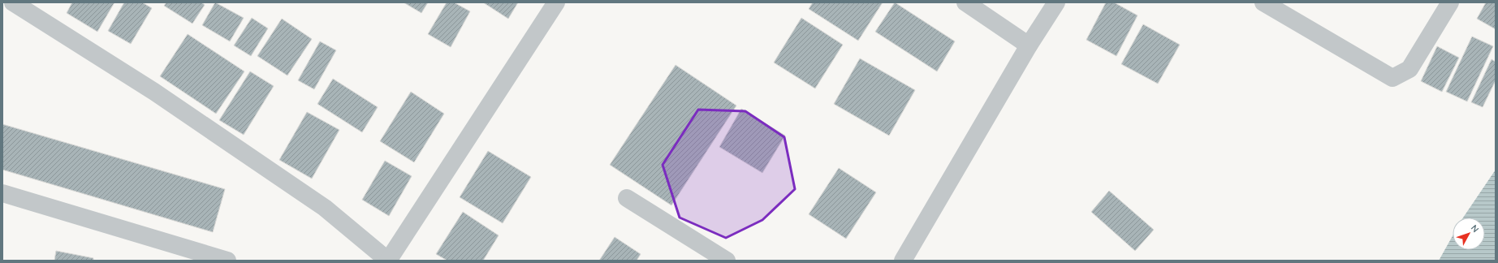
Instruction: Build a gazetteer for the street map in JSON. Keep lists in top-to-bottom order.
{
  "north": "top right"
}
